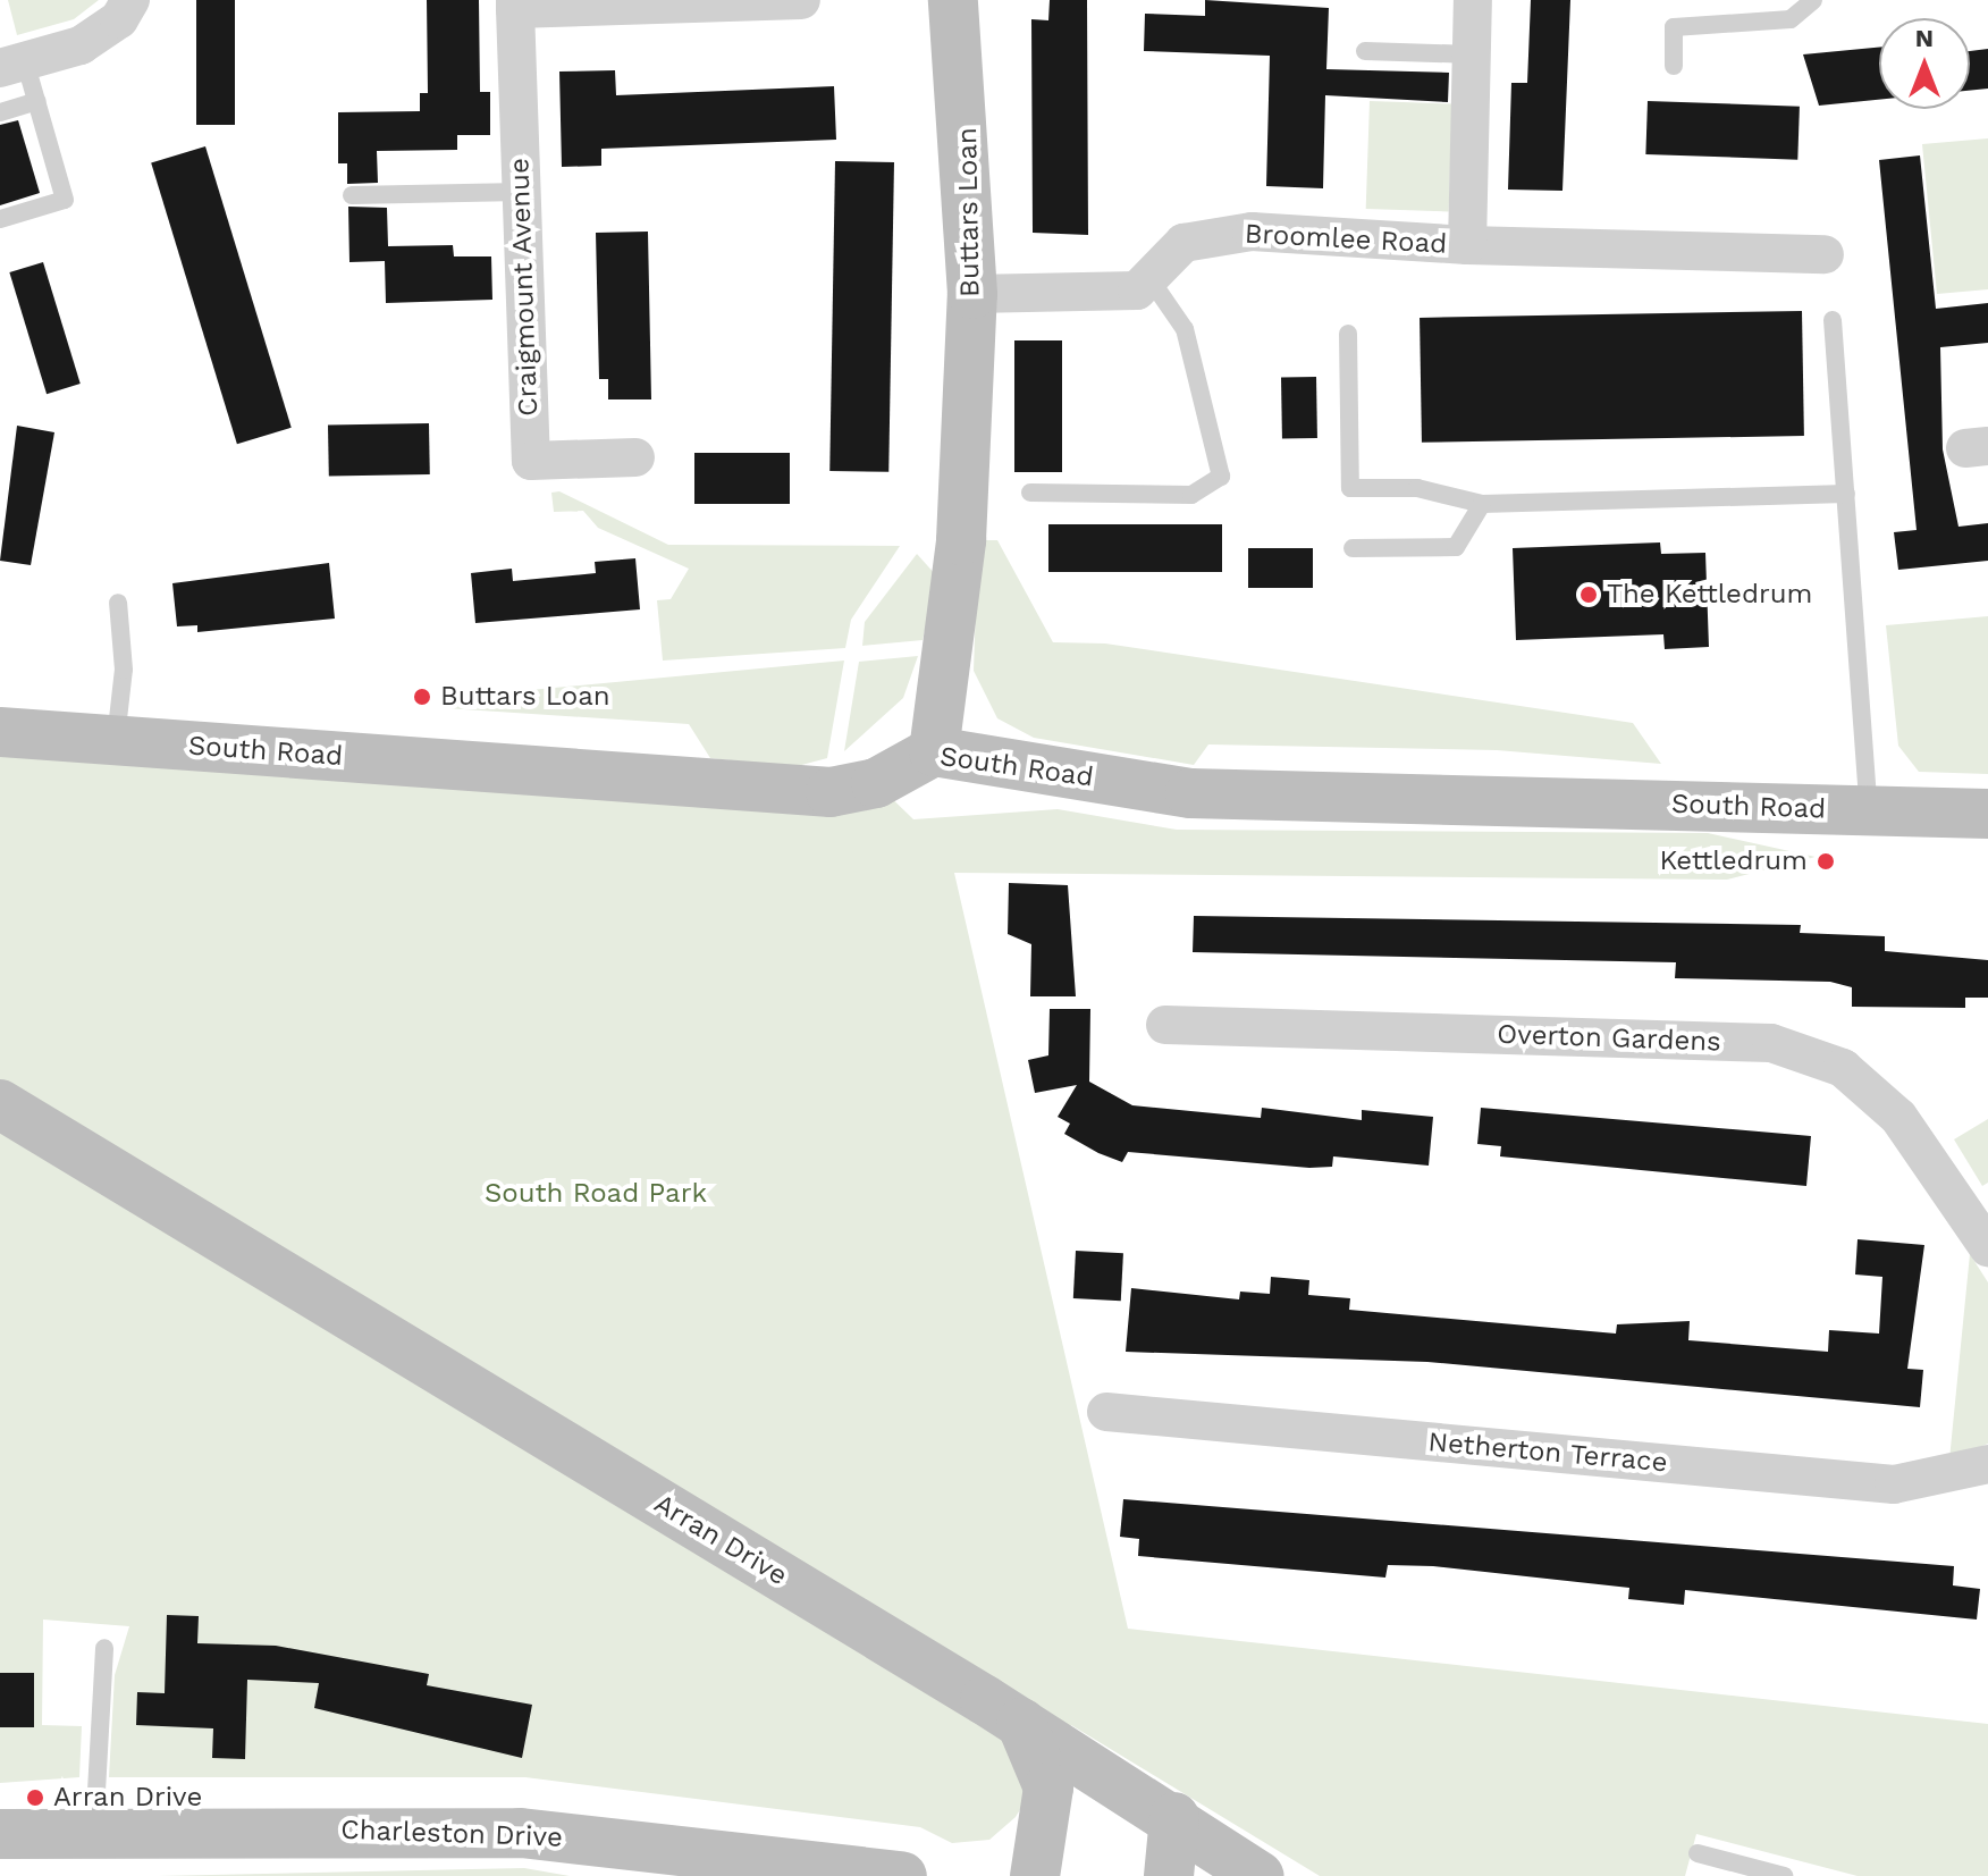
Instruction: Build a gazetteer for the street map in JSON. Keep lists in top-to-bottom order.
{
  "streets": {
    "street": [
      "Buttars Loan",
      "Broomlee Road",
      "Craigmount Avenue",
      "South Road",
      "Overton Gardens",
      "Netherton Terrace",
      "Arran Drive",
      "Charleston Drive"
    ]
  },
  "crossings": [
    ["Buttars Loan", "Broomlee Road"],
    ["Buttars Loan", "South Road"]
  ],
  "parks": ["South Road Park"],
  "places": [
    "The Kettledrum",
    "Buttars Loan",
    "Kettledrum",
    "Arran Drive"
  ],
  "north": "top"
}
